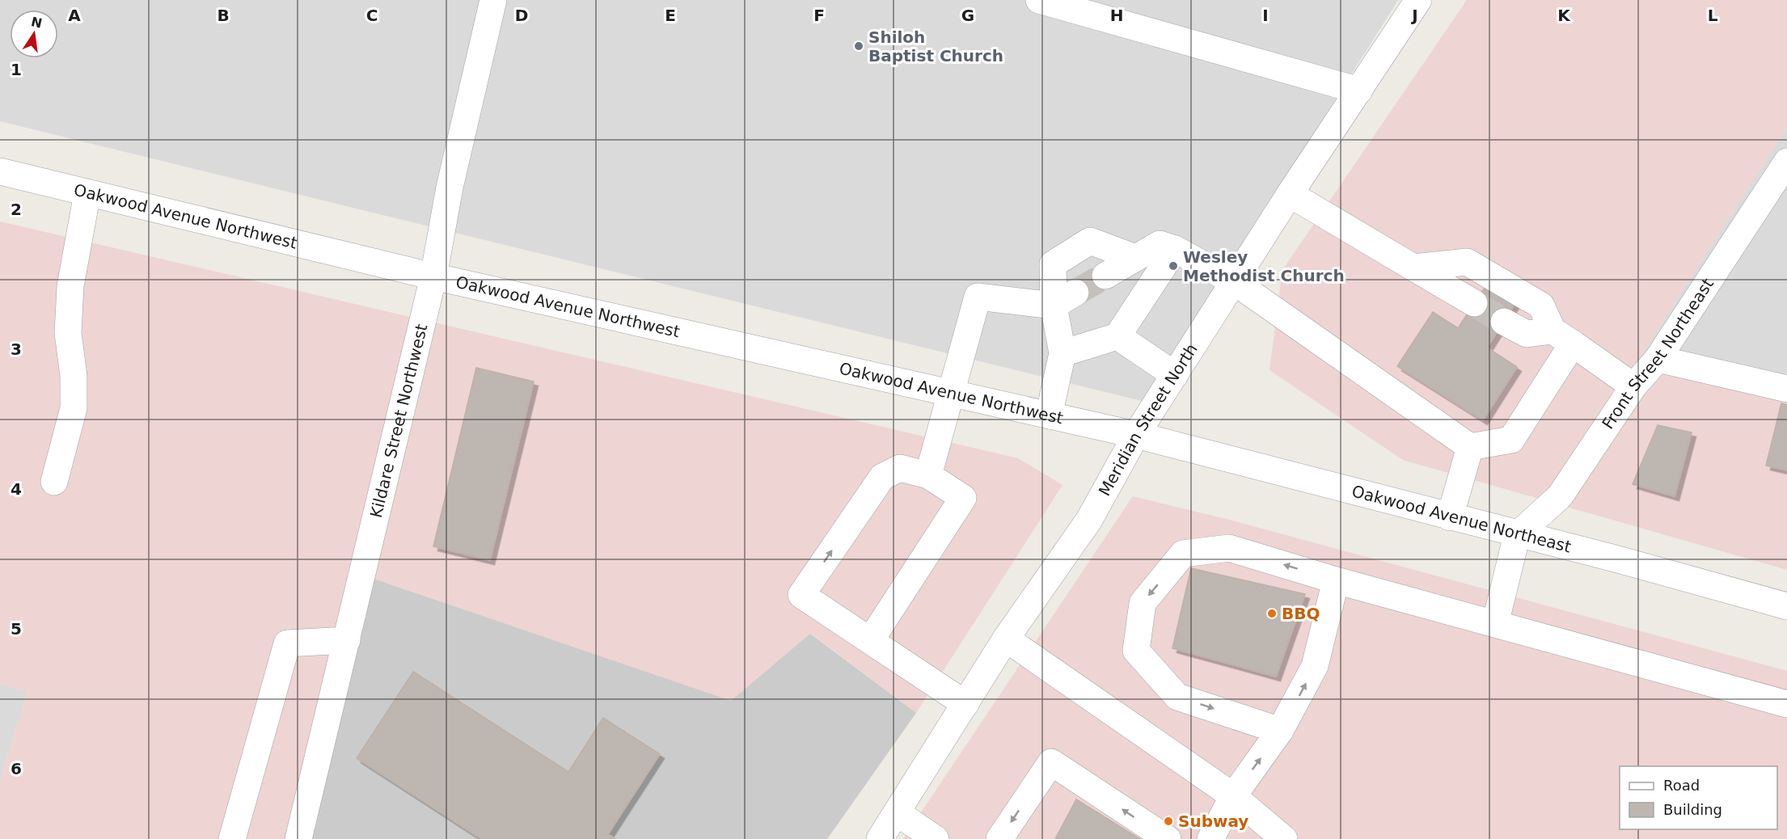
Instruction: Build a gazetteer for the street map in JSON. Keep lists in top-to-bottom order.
{
  "streets": {
    "street": [
      "Oakwood Avenue Northwest",
      "Front Street Northeast",
      "Meridian Street North",
      "Kildare Street Northwest",
      "Oakwood Avenue Northeast"
    ]
  },
  "crossings": [
    ["Oakwood Avenue Northwest", "Meridian Street North"],
    ["Oakwood Avenue Northwest", "Kildare Street Northwest"],
    ["Oakwood Avenue Northwest", "Oakwood Avenue Northeast"],
    ["Front Street Northeast", "Oakwood Avenue Northeast"],
    ["Meridian Street North", "Oakwood Avenue Northeast"]
  ],
  "places": [
    "Shiloh Baptist Church",
    "Wesley Methodist Church",
    "BBQ",
    "Subway"
  ],
  "legend": ["Road", "Building"],
  "north": "top",
  "grid": {
    "columns": [
      "A",
      "B",
      "C",
      "D",
      "E",
      "F",
      "G",
      "H",
      "I",
      "J",
      "K",
      "L"
    ],
    "rows": [
      "1",
      "2",
      "3",
      "4",
      "5",
      "6"
    ]
  }
}
